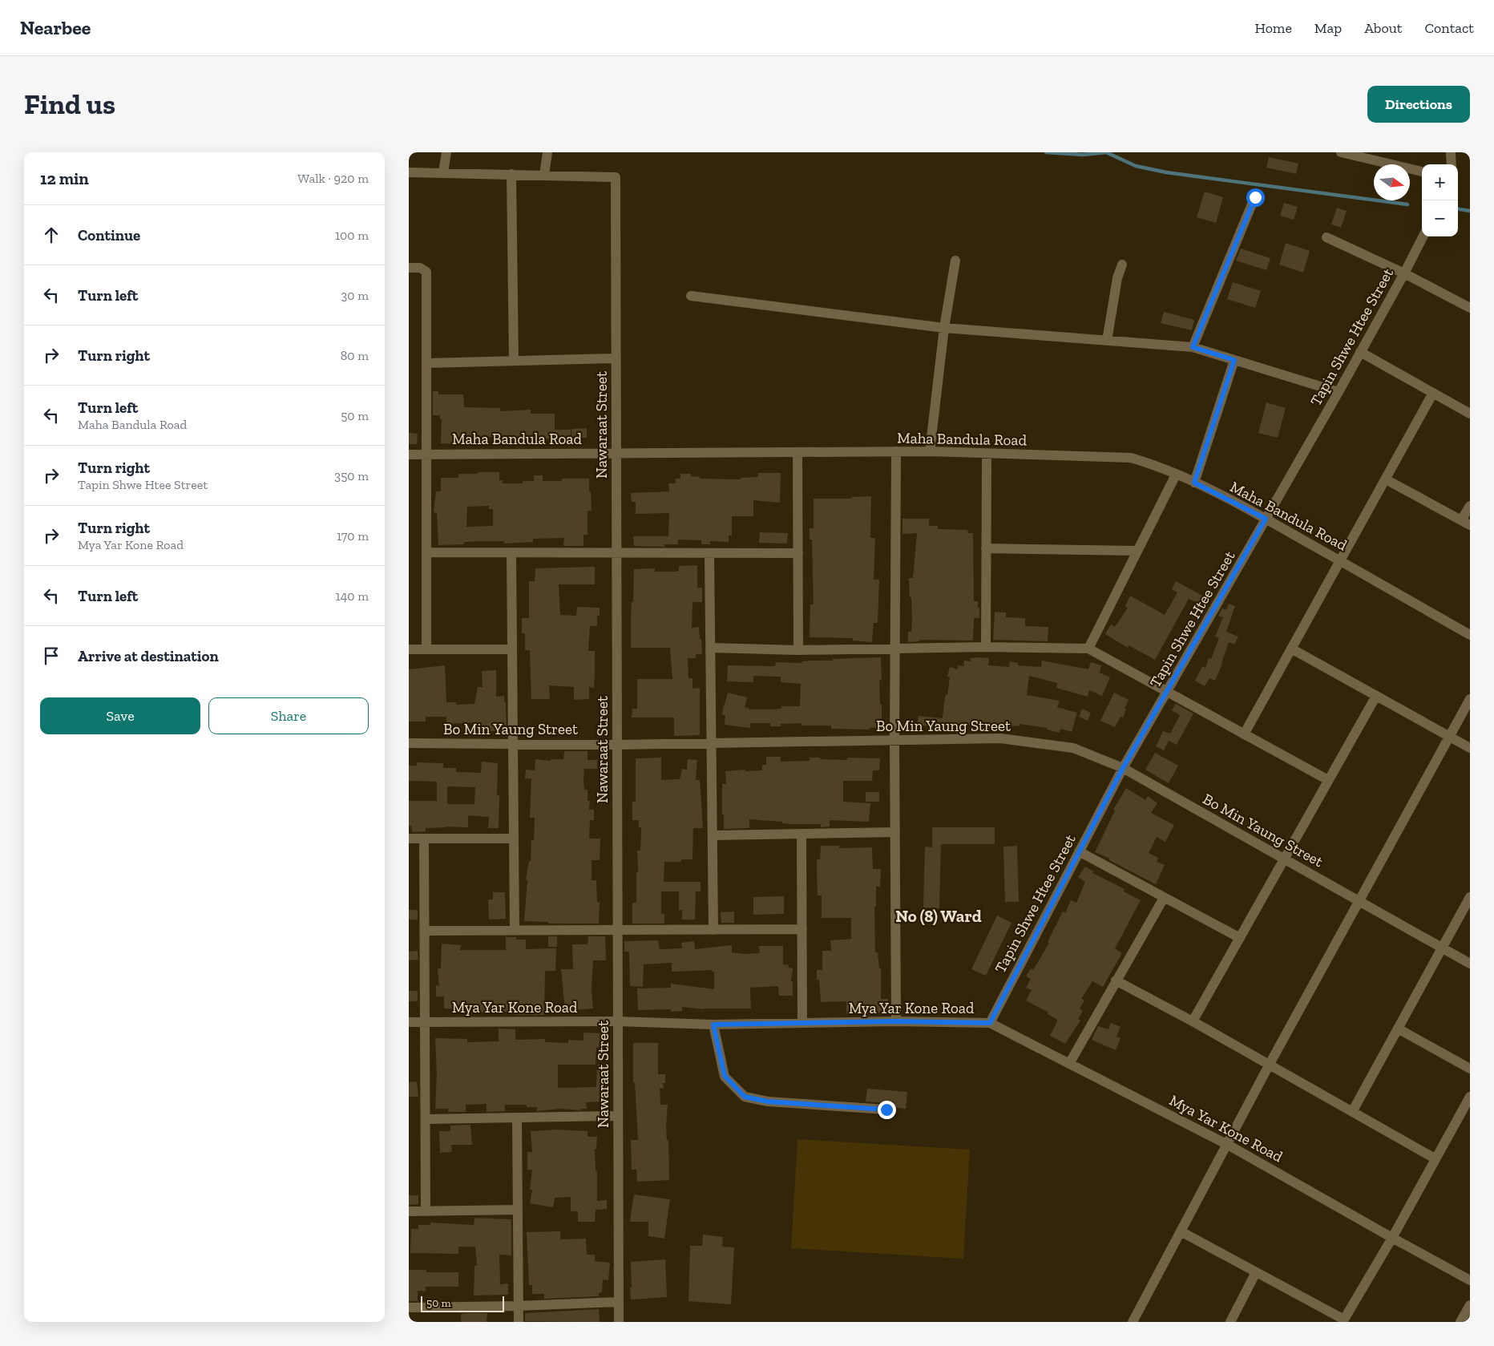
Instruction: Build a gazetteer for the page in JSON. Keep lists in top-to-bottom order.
{
  "streets": {
    "street": [
      "Tapin Shwe Htee Street",
      "Nawaraat Street",
      "Maha Bandula Road",
      "Bo Min Yaung Street",
      "Mya Yar Kone Road"
    ]
  },
  "crossings": [
    ["Tapin Shwe Htee Street", "Maha Bandula Road"],
    ["Tapin Shwe Htee Street", "Bo Min Yaung Street"],
    ["Tapin Shwe Htee Street", "Mya Yar Kone Road"],
    ["Nawaraat Street", "Maha Bandula Road"],
    ["Nawaraat Street", "Bo Min Yaung Street"],
    ["Nawaraat Street", "Mya Yar Kone Road"]
  ],
  "districts": ["No (8) Ward"],
  "scale_bar": "50 m",
  "north": "right",
  "page": {
    "header": "Nearbee",
    "nav": [
      "Home",
      "Map",
      "About",
      "Contact"
    ],
    "buttons": [
      "Directions",
      ["Save", "Share"]
    ],
    "title": "Find us",
    "heading": ["12 min", "Walk · 920 m"],
    "map_buttons": ["+", "−"],
    "list": [
      ["Continue", "100 m"],
      ["Turn left", "30 m"],
      ["Turn right", "80 m"],
      ["Turn left", "Maha Bandula Road", "50 m"],
      ["Turn right", "Tapin Shwe Htee Street", "350 m"],
      ["Turn right", "Mya Yar Kone Road", "170 m"],
      ["Turn left", "140 m"],
      "Arrive at destination"
    ],
    "scale": "50 m"
  }
}
